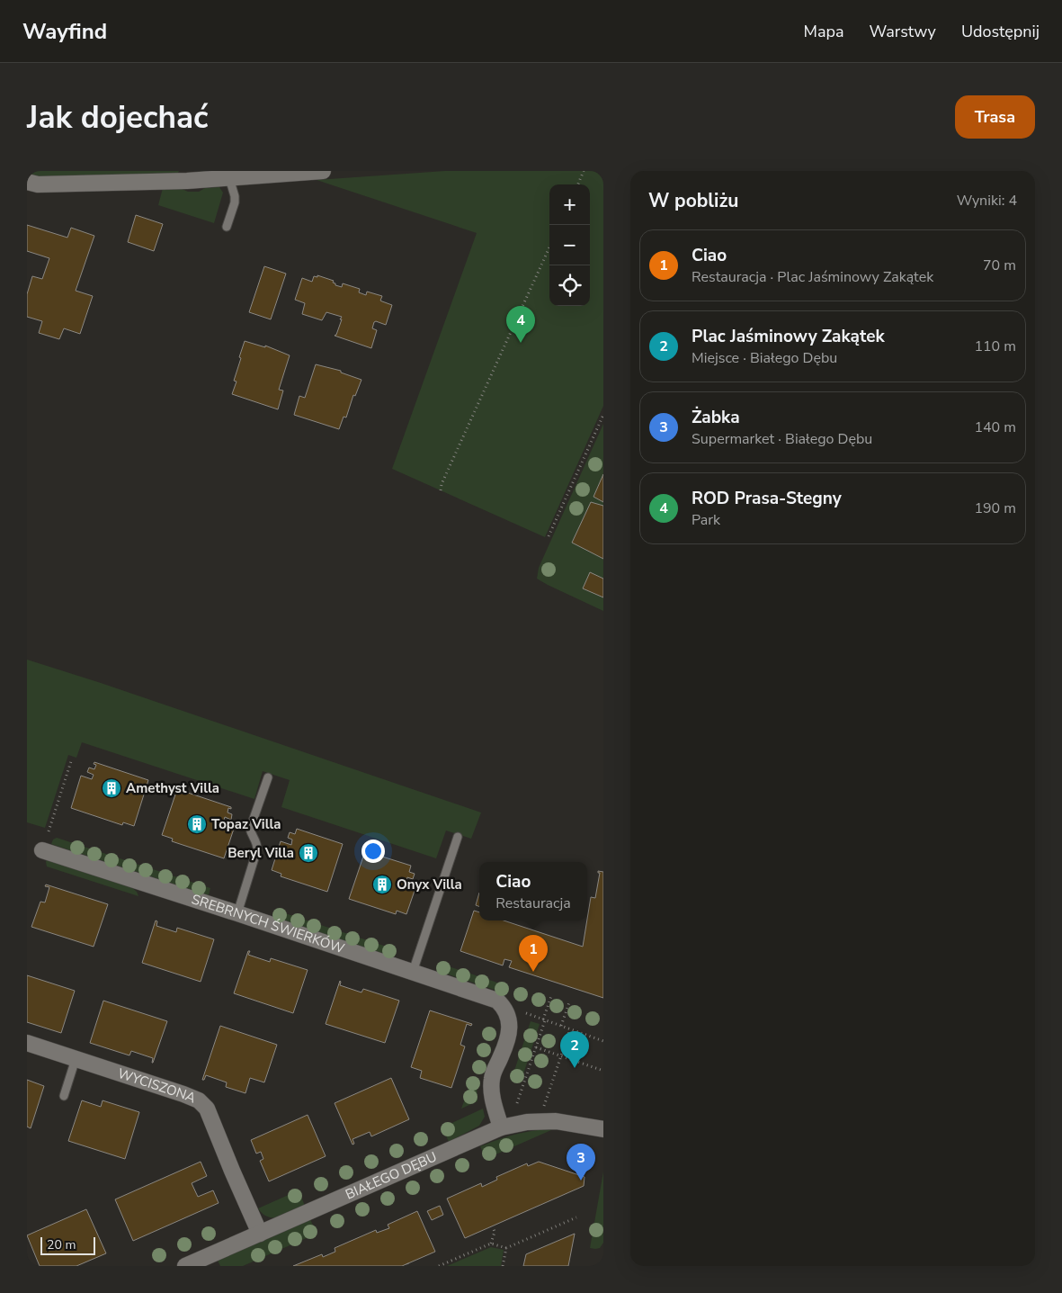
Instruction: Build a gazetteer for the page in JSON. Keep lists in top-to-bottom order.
{
  "streets": {
    "street": ["SREBRNYCH ŚWIERKÓW", "WYCISZONA", "BIAŁEGO DĘBU"]
  },
  "crossings": [
    ["SREBRNYCH ŚWIERKÓW", "BIAŁEGO DĘBU"],
    ["WYCISZONA", "BIAŁEGO DĘBU"]
  ],
  "places": {
    "building": [
      "Amethyst Villa",
      "Topaz Villa",
      "Beryl Villa",
      "Onyx Villa"
    ]
  },
  "scale_bar": "20 m",
  "page": {
    "header": "Wayfind",
    "nav": ["Mapa", "Warstwy", "Udostępnij"],
    "buttons": "Trasa",
    "title": "Jak dojechać",
    "heading": ["W pobliżu", "Wyniki: 4"],
    "map_buttons": ["+", "−"],
    "list": [
      {
        "mark": "1",
        "name": "Ciao",
        "note": "Restauracja · Plac Jaśminowy Zakątek",
        "value": "70 m"
      },
      {
        "mark": "2",
        "name": "Plac Jaśminowy Zakątek",
        "note": "Miejsce · Białego Dębu",
        "value": "110 m"
      },
      {
        "mark": "3",
        "name": "Żabka",
        "note": "Supermarket · Białego Dębu",
        "value": "140 m"
      },
      {
        "mark": "4",
        "name": "ROD Prasa-Stegny",
        "note": "Park",
        "value": "190 m"
      }
    ],
    "pins": [
      "4",
      "1",
      "2",
      "3"
    ],
    "popup": ["Ciao", "Restauracja"],
    "scale": "20 m"
  }
}
